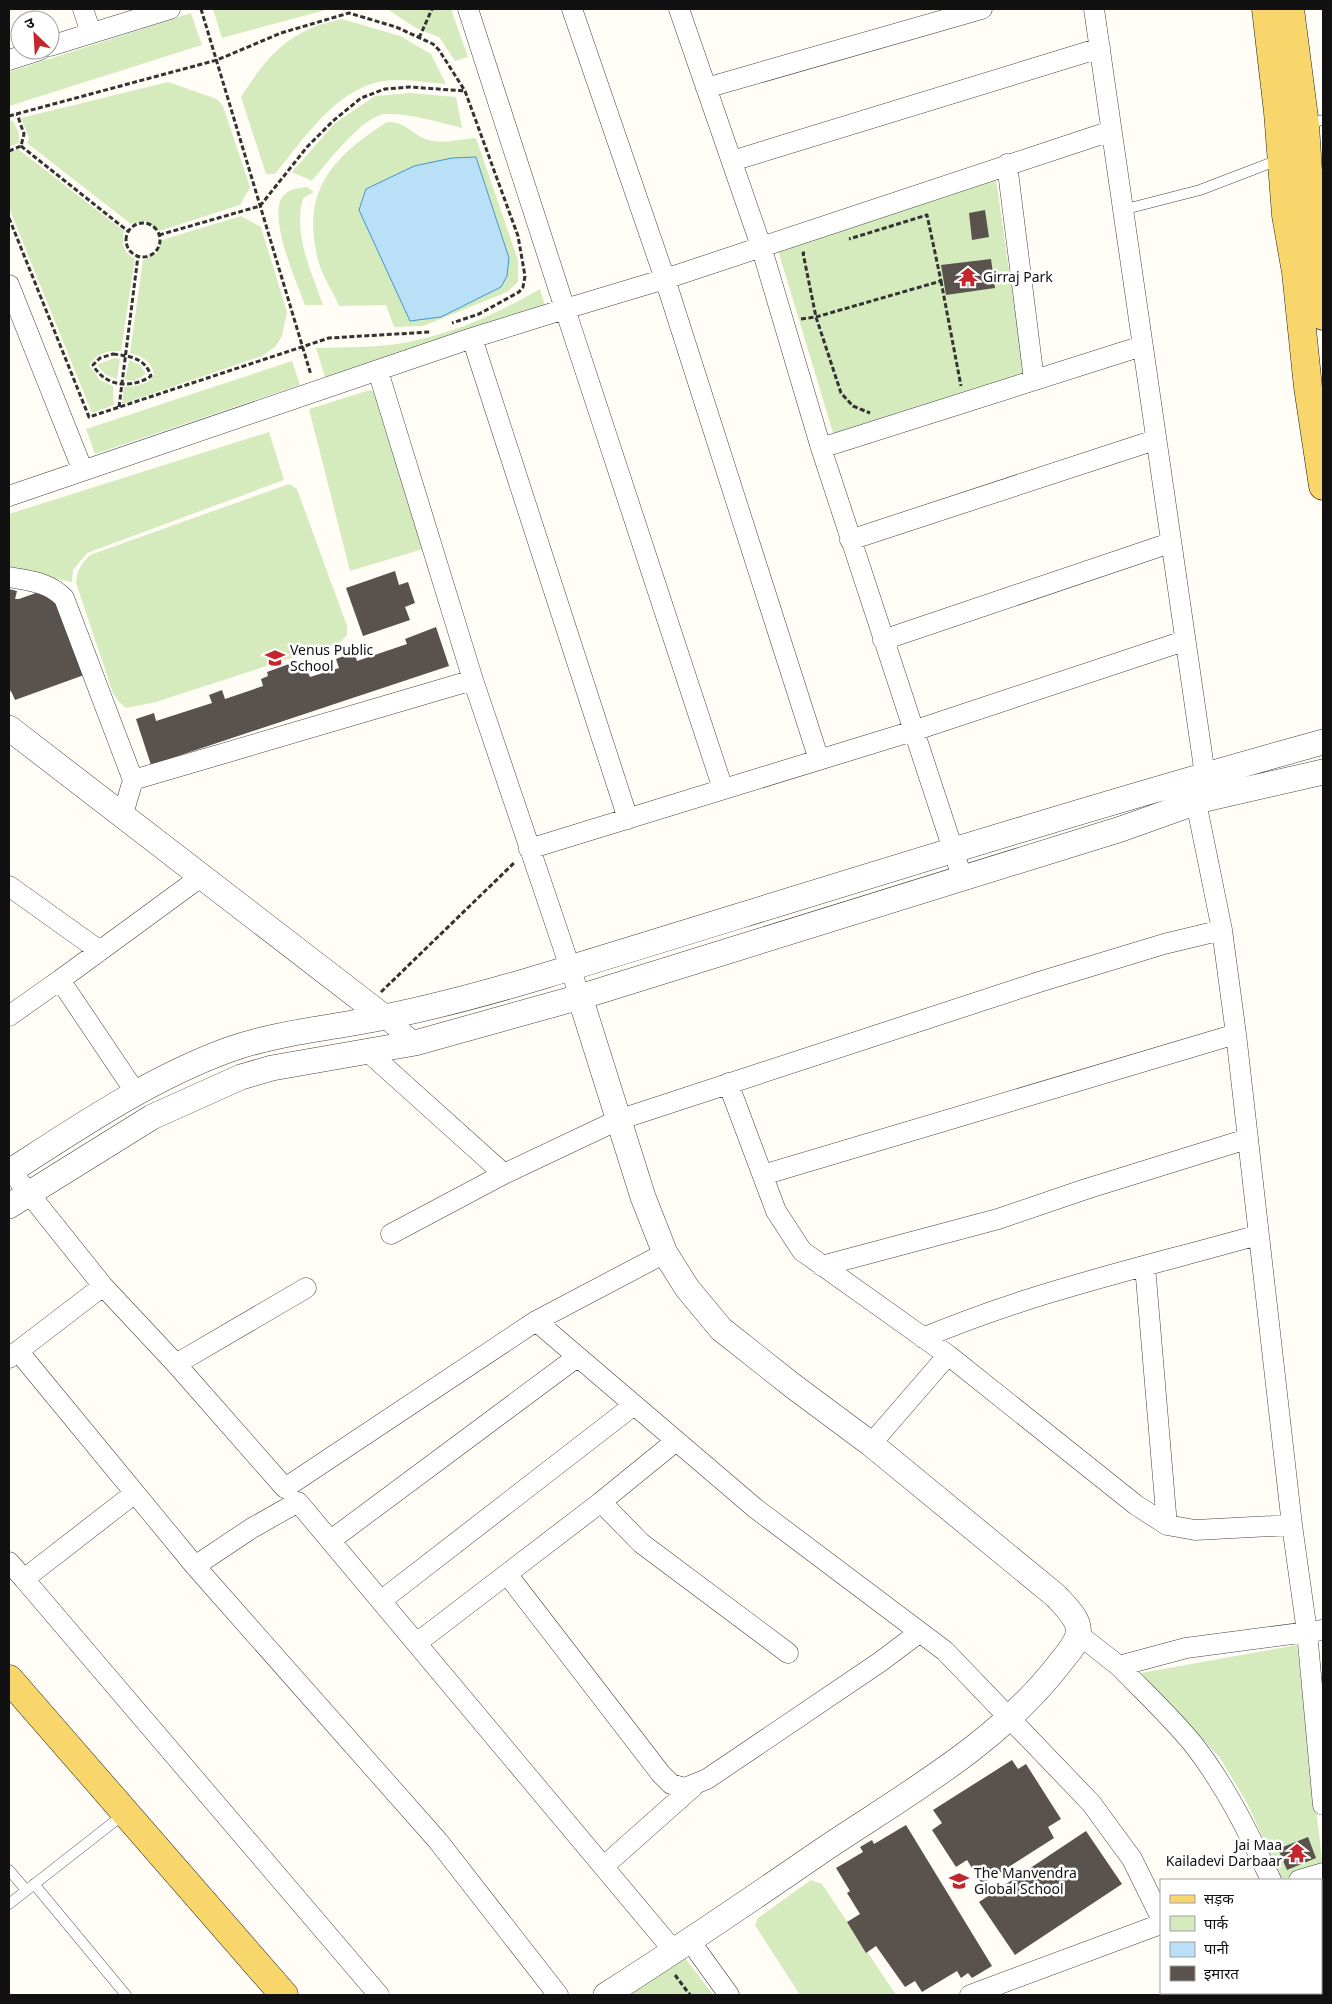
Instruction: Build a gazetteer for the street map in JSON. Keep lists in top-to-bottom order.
{
  "places": {
    "temple": ["Girraj Park", "Jai Maa Kailadevi Darbaar"],
    "school or university": ["Venus Public School", "The Manvendra Global School"]
  },
  "legend": [
    "सड़क",
    "पार्क",
    "पानी",
    "इमारत"
  ],
  "north": "top left"
}
